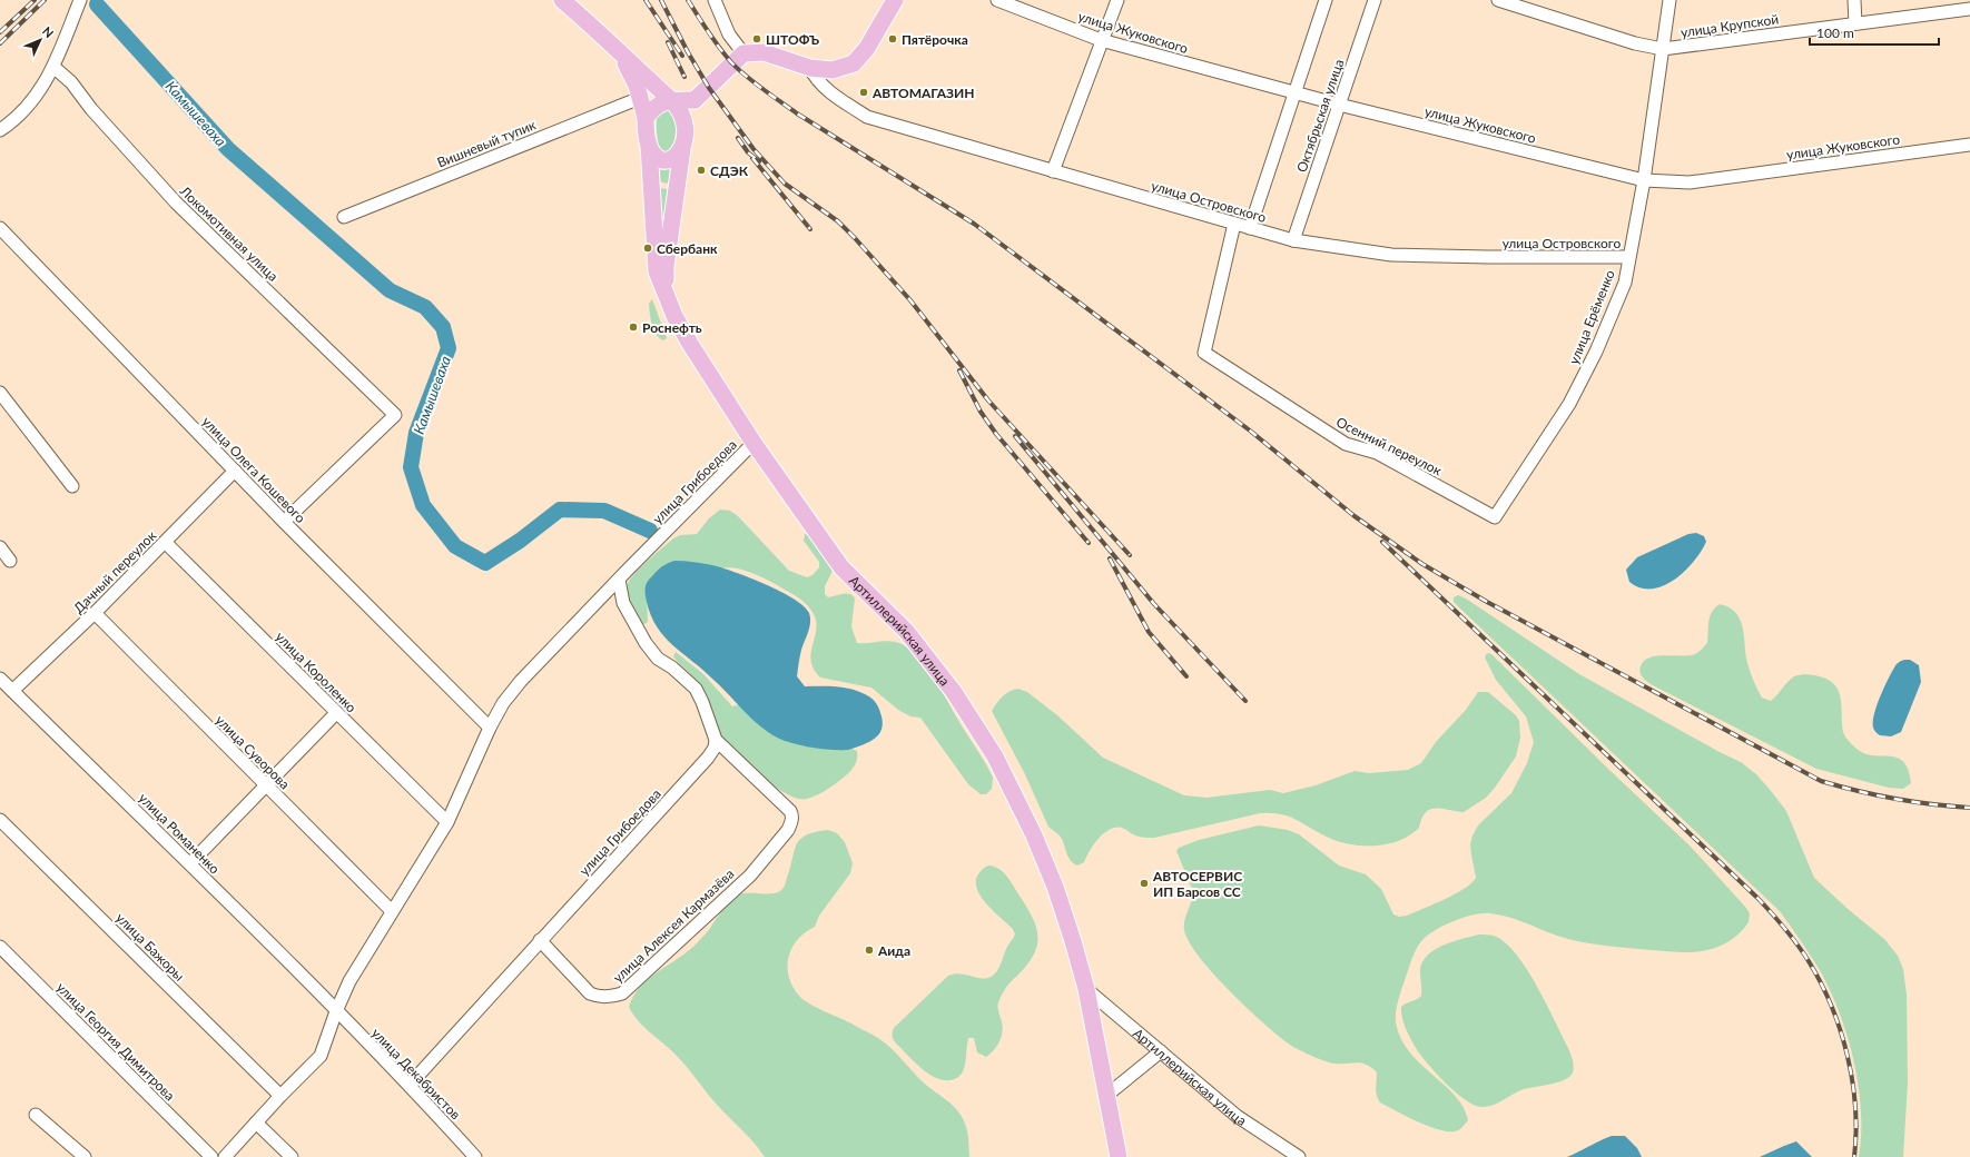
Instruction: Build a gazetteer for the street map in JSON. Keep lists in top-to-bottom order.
{
  "streets": {
    "main road": ["Артиллерийская улица"],
    "street": [
      "улица Крупской",
      "улица Жуковского",
      "Октябрьская улица",
      "Вишневый тупик",
      "улица Островского",
      "Локомотивная улица",
      "улица Ерёменко",
      "Осенний переулок",
      "улица Олега Кошевого",
      "улица Грибоедова",
      "Дачный переулок",
      "улица Короленко",
      "улица Суворова",
      "улица Романенко",
      "улица Алексея Кармазёва",
      "улица Бажоры",
      "улица Георгия Димитрова",
      "улица Декабристов"
    ]
  },
  "crossings": [
    ["улица Крупской", "улица Ерёменко"],
    ["улица Жуковского", "Октябрьская улица"],
    ["улица Жуковского", "улица Ерёменко"],
    ["Октябрьская улица", "улица Островского"],
    ["Вишневый тупик", "Артиллерийская улица"],
    ["улица Островского", "улица Ерёменко"],
    ["улица Островского", "Осенний переулок"],
    ["Локомотивная улица", "улица Олега Кошевого"],
    ["улица Ерёменко", "Осенний переулок"],
    ["улица Олега Кошевого", "улица Грибоедова"],
    ["улица Олега Кошевого", "Дачный переулок"],
    ["улица Грибоедова", "Артиллерийская улица"],
    ["улица Грибоедова", "улица Короленко"],
    ["улица Грибоедова", "улица Суворова"],
    ["улица Грибоедова", "улица Романенко"],
    ["улица Грибоедова", "улица Алексея Кармазёва"],
    ["улица Грибоедова", "улица Бажоры"],
    ["улица Грибоедова", "улица Декабристов"],
    ["Дачный переулок", "улица Короленко"],
    ["Дачный переулок", "улица Суворова"],
    ["Дачный переулок", "улица Романенко"],
    ["улица Романенко", "улица Декабристов"]
  ],
  "water": ["Камышеваха"],
  "places": [
    "ШТОФЪ",
    "Пятёрочка",
    "АВТОМАГАЗИН",
    "СДЭК",
    "Сбербанк",
    "Роснефть",
    "АВТОСЕРВИС ИП Барсов СС",
    "Аида"
  ],
  "scale_bar": "100 m",
  "north": "top right"
}
